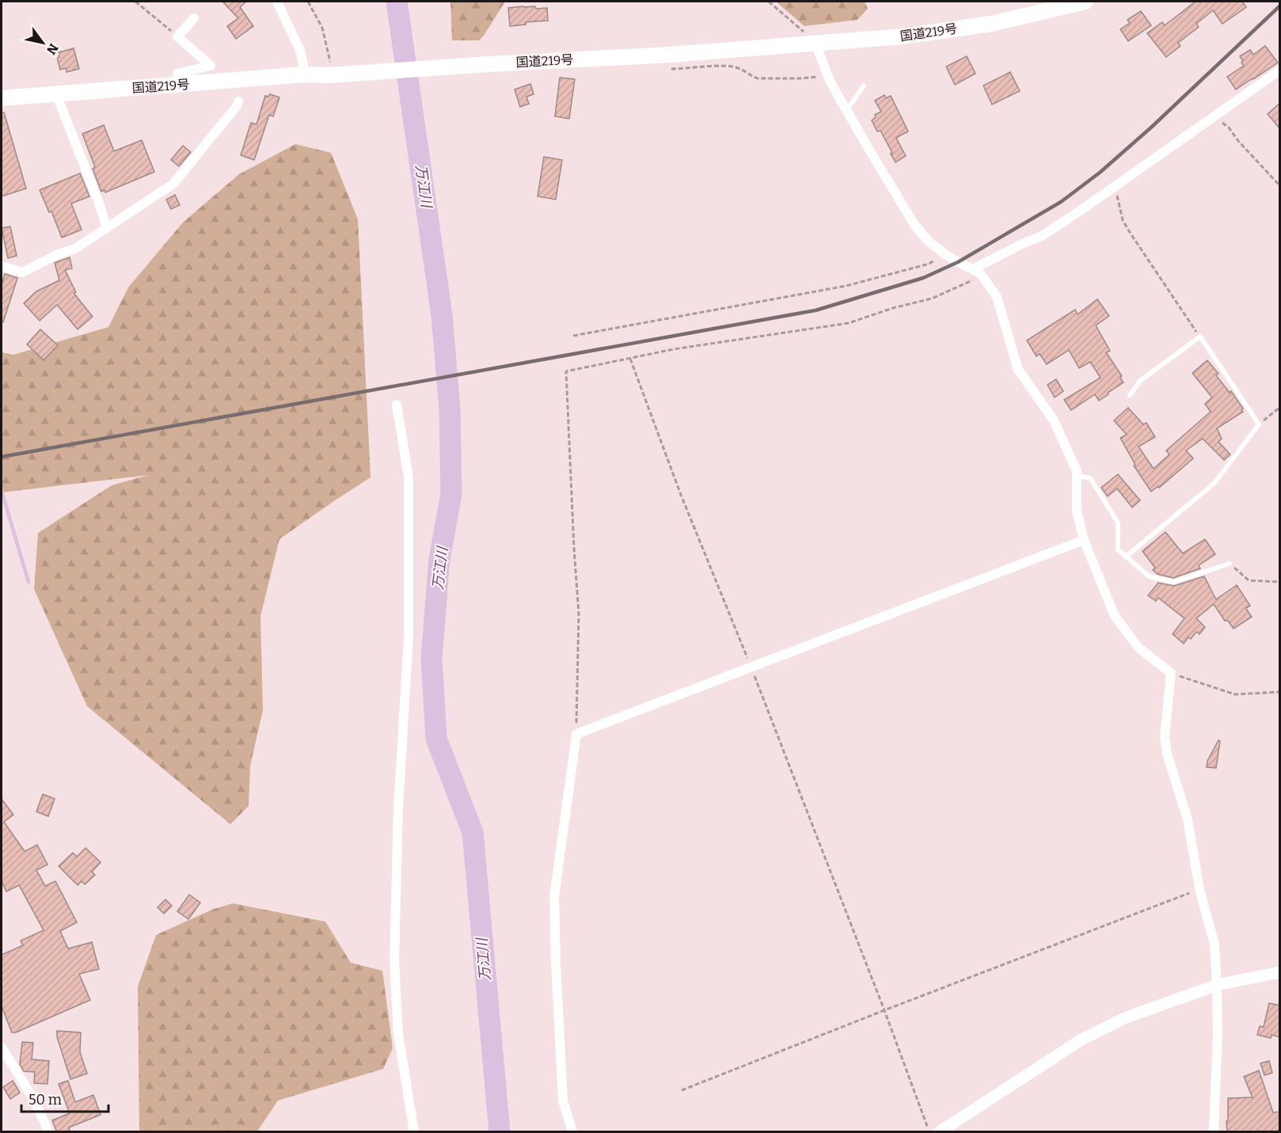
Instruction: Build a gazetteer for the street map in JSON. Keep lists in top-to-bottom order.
{
  "streets": {
    "highway": ["国道219号"]
  },
  "water": ["万江川"],
  "scale_bar": "50 m",
  "north": "bottom right"
}
